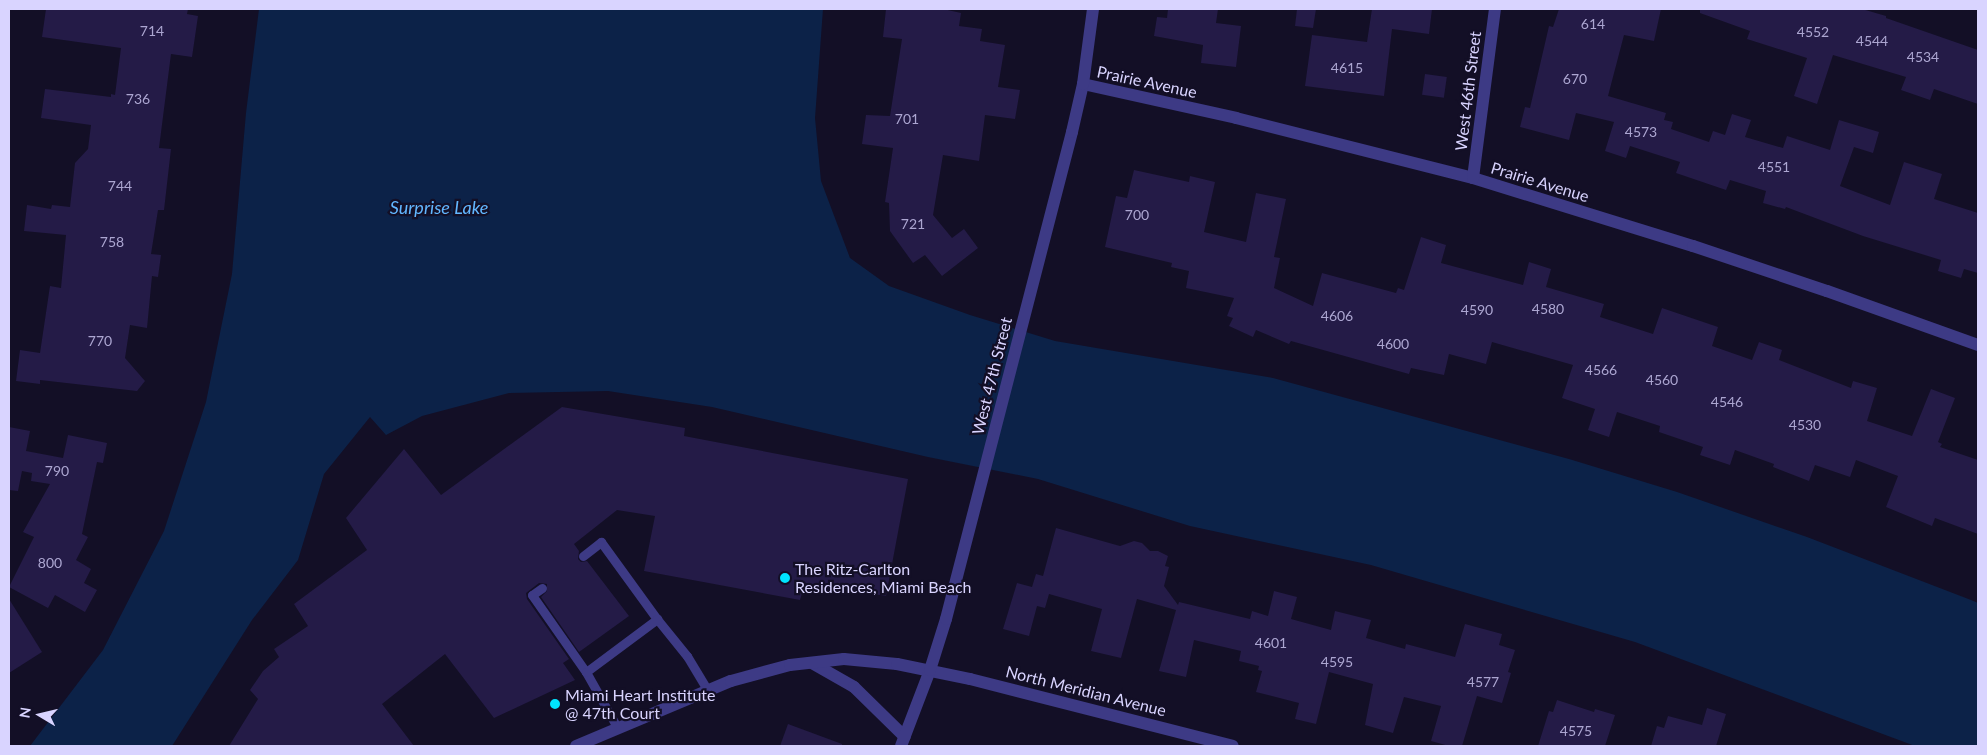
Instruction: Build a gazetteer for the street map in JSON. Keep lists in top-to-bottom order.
{
  "streets": {
    "street": [
      "Prairie Avenue",
      "West 46th Street",
      "West 47th Street",
      "North Meridian Avenue"
    ]
  },
  "crossings": [
    ["Prairie Avenue", "West 46th Street"],
    ["Prairie Avenue", "West 47th Street"],
    ["West 47th Street", "North Meridian Avenue"]
  ],
  "water": ["Surprise Lake"],
  "places": ["The Ritz-Carlton Residences, Miami Beach", "Miami Heart Institute @ 47th Court"],
  "house_numbers": [
    "614",
    "714",
    "4552",
    "4544",
    "4534",
    "4615",
    "670",
    "736",
    "701",
    "4573",
    "4551",
    "744",
    "700",
    "721",
    "758",
    "4580",
    "4590",
    "4606",
    "770",
    "4600",
    "4566",
    "4560",
    "4546",
    "4530",
    "790",
    "800",
    "4601",
    "4595",
    "4577",
    "4575"
  ],
  "north": "left"
}
